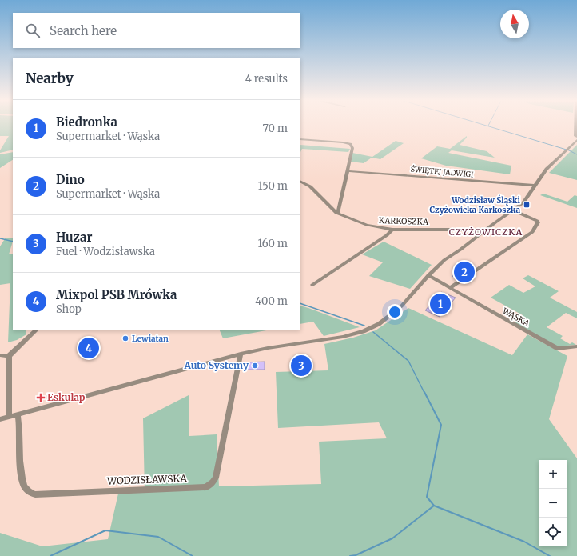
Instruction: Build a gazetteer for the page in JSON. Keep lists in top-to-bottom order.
{
  "streets": {
    "street": [
      "ŚWIĘTEJ JADWIGI",
      "KARKOSZKA",
      "WĄSKA",
      "WODZISŁAWSKA"
    ]
  },
  "districts": ["CZYŻOWICZKA"],
  "places": {
    "transit": ["Wodzisław Śląski Czyżowicka Karkoszka"],
    "other": ["Lewiatan", "Auto Systemy"],
    "health": ["Eskulap"]
  },
  "north": "top",
  "page": {
    "search": "Search here",
    "heading": ["Nearby", "4 results"],
    "list": [
      {
        "mark": "1",
        "name": "Biedronka",
        "note": "Supermarket · Wąska",
        "value": "70 m"
      },
      {
        "mark": "2",
        "name": "Dino",
        "note": "Supermarket · Wąska",
        "value": "150 m"
      },
      {
        "mark": "3",
        "name": "Huzar",
        "note": "Fuel · Wodzisławska",
        "value": "160 m"
      },
      {
        "mark": "4",
        "name": "Mixpol PSB Mrówka",
        "note": "Shop",
        "value": "400 m"
      }
    ],
    "pins": [
      "2",
      "1",
      "4",
      "3"
    ],
    "map_buttons": ["+", "−"]
  }
}
